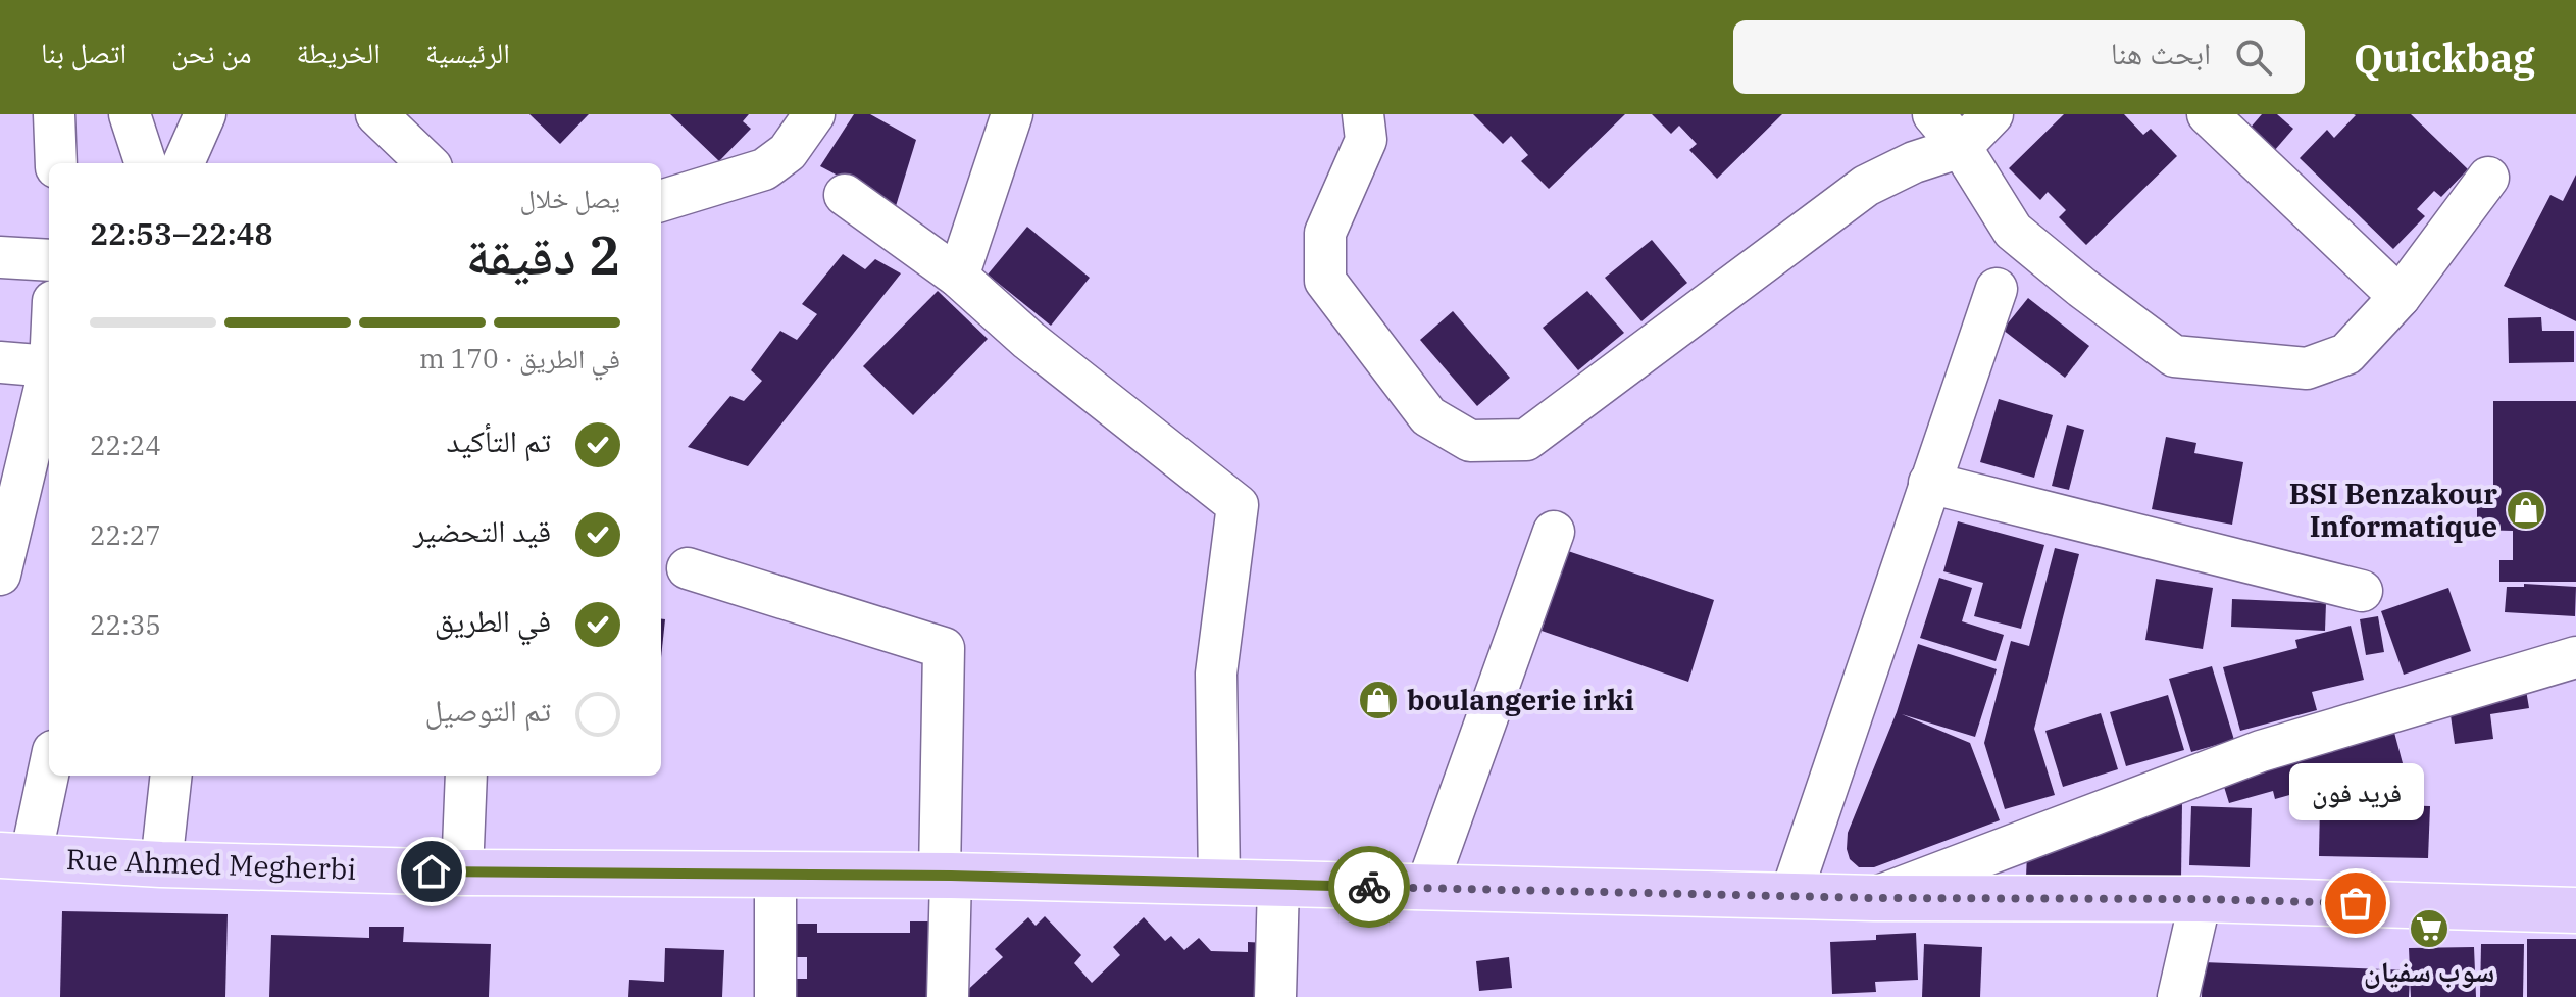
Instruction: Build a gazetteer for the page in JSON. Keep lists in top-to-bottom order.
{
  "streets": {
    "main road": ["Rue Ahmed Megherbi"]
  },
  "places": {
    "shop": ["BSI Benzakour Informatique", "boulangerie irki"],
    "other": ["فريد فون"],
    "supermarket": ["سوب سفيان"]
  },
  "page": {
    "header": "Quickbag",
    "search": "ابحث هنا",
    "nav": [
      "الرئيسية",
      "الخريطة",
      "من نحن",
      "اتصل بنا"
    ],
    "heading": ["2 دقيقة", "يصل خلال", "22:48–22:53"],
    "bar": "في الطريق · 170 m",
    "list": [
      ["تم التأكيد", "22:24"],
      ["قيد التحضير", "22:27"],
      ["في الطريق", "22:35"],
      "تم التوصيل"
    ],
    "bubble": "فريد فون"
  }
}
